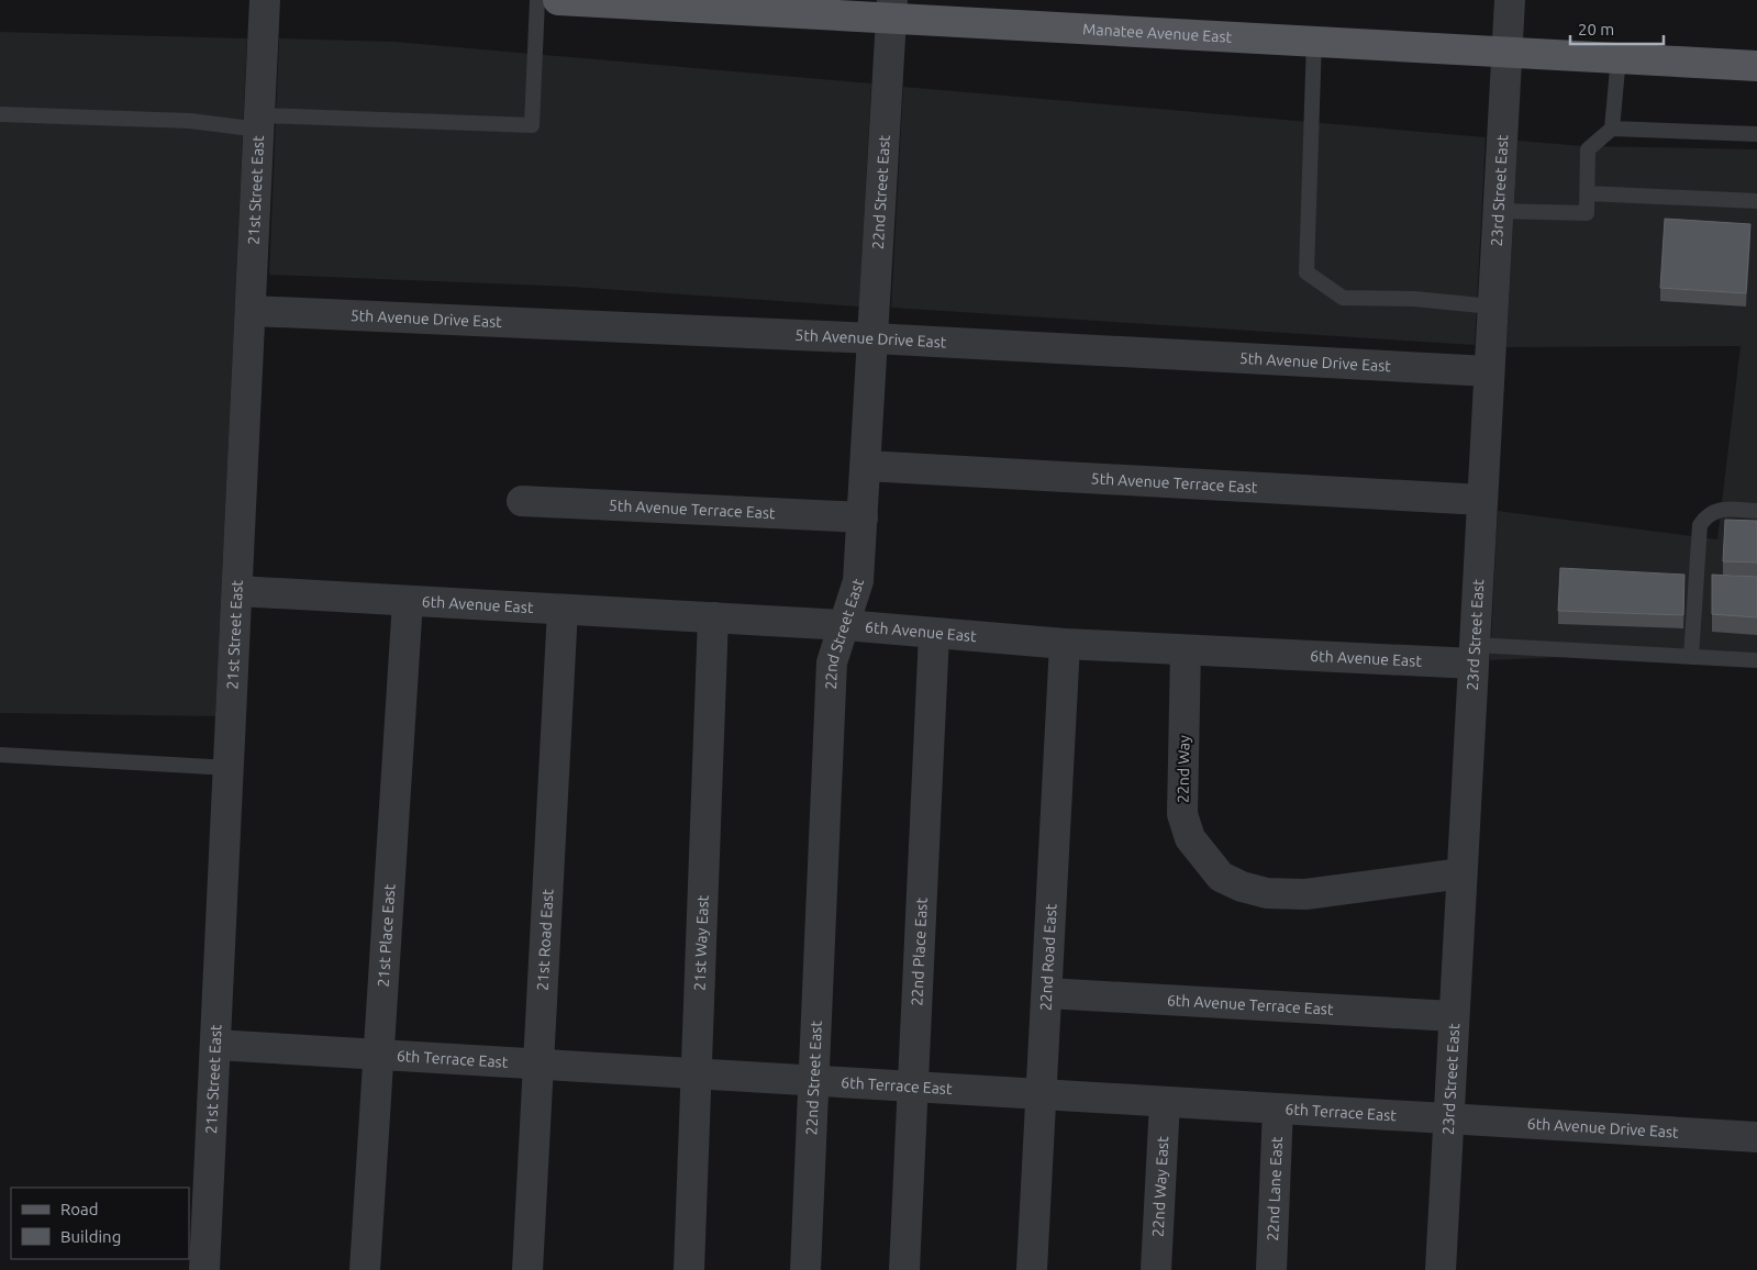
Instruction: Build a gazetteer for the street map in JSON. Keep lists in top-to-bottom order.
{
  "streets": {
    "main road": ["Manatee Avenue East"],
    "street": [
      "21st Street East",
      "23rd Street East",
      "22nd Street East",
      "5th Avenue Drive East",
      "5th Avenue Terrace East",
      "6th Avenue East",
      "22nd Way",
      "21st Place East",
      "21st Road East",
      "21st Way East",
      "22nd Place East",
      "22nd Road East",
      "6th Avenue Terrace East",
      "6th Terrace East",
      "6th Avenue Drive East",
      "22nd Way East",
      "22nd Lane East"
    ]
  },
  "crossings": [
    ["Manatee Avenue East", "23rd Street East"],
    ["Manatee Avenue East", "22nd Street East"],
    ["21st Street East", "5th Avenue Drive East"],
    ["21st Street East", "6th Avenue East"],
    ["21st Street East", "6th Terrace East"],
    ["23rd Street East", "5th Avenue Drive East"],
    ["23rd Street East", "5th Avenue Terrace East"],
    ["23rd Street East", "6th Avenue East"],
    ["23rd Street East", "22nd Way"],
    ["23rd Street East", "6th Avenue Terrace East"],
    ["23rd Street East", "6th Terrace East"],
    ["23rd Street East", "6th Avenue Drive East"],
    ["22nd Street East", "5th Avenue Drive East"],
    ["22nd Street East", "5th Avenue Terrace East"],
    ["22nd Street East", "6th Avenue East"],
    ["22nd Street East", "6th Terrace East"],
    ["6th Avenue East", "22nd Way"],
    ["6th Avenue East", "21st Place East"],
    ["6th Avenue East", "21st Road East"],
    ["6th Avenue East", "21st Way East"],
    ["6th Avenue East", "22nd Place East"],
    ["6th Avenue East", "22nd Road East"],
    ["21st Place East", "6th Terrace East"],
    ["21st Road East", "6th Terrace East"],
    ["21st Way East", "6th Terrace East"],
    ["22nd Place East", "6th Terrace East"],
    ["22nd Road East", "6th Avenue Terrace East"],
    ["22nd Road East", "6th Terrace East"],
    ["6th Terrace East", "6th Avenue Drive East"],
    ["6th Terrace East", "22nd Way East"],
    ["6th Terrace East", "22nd Lane East"]
  ],
  "legend": ["Road", "Building"],
  "scale_bar": "20 m"
}
